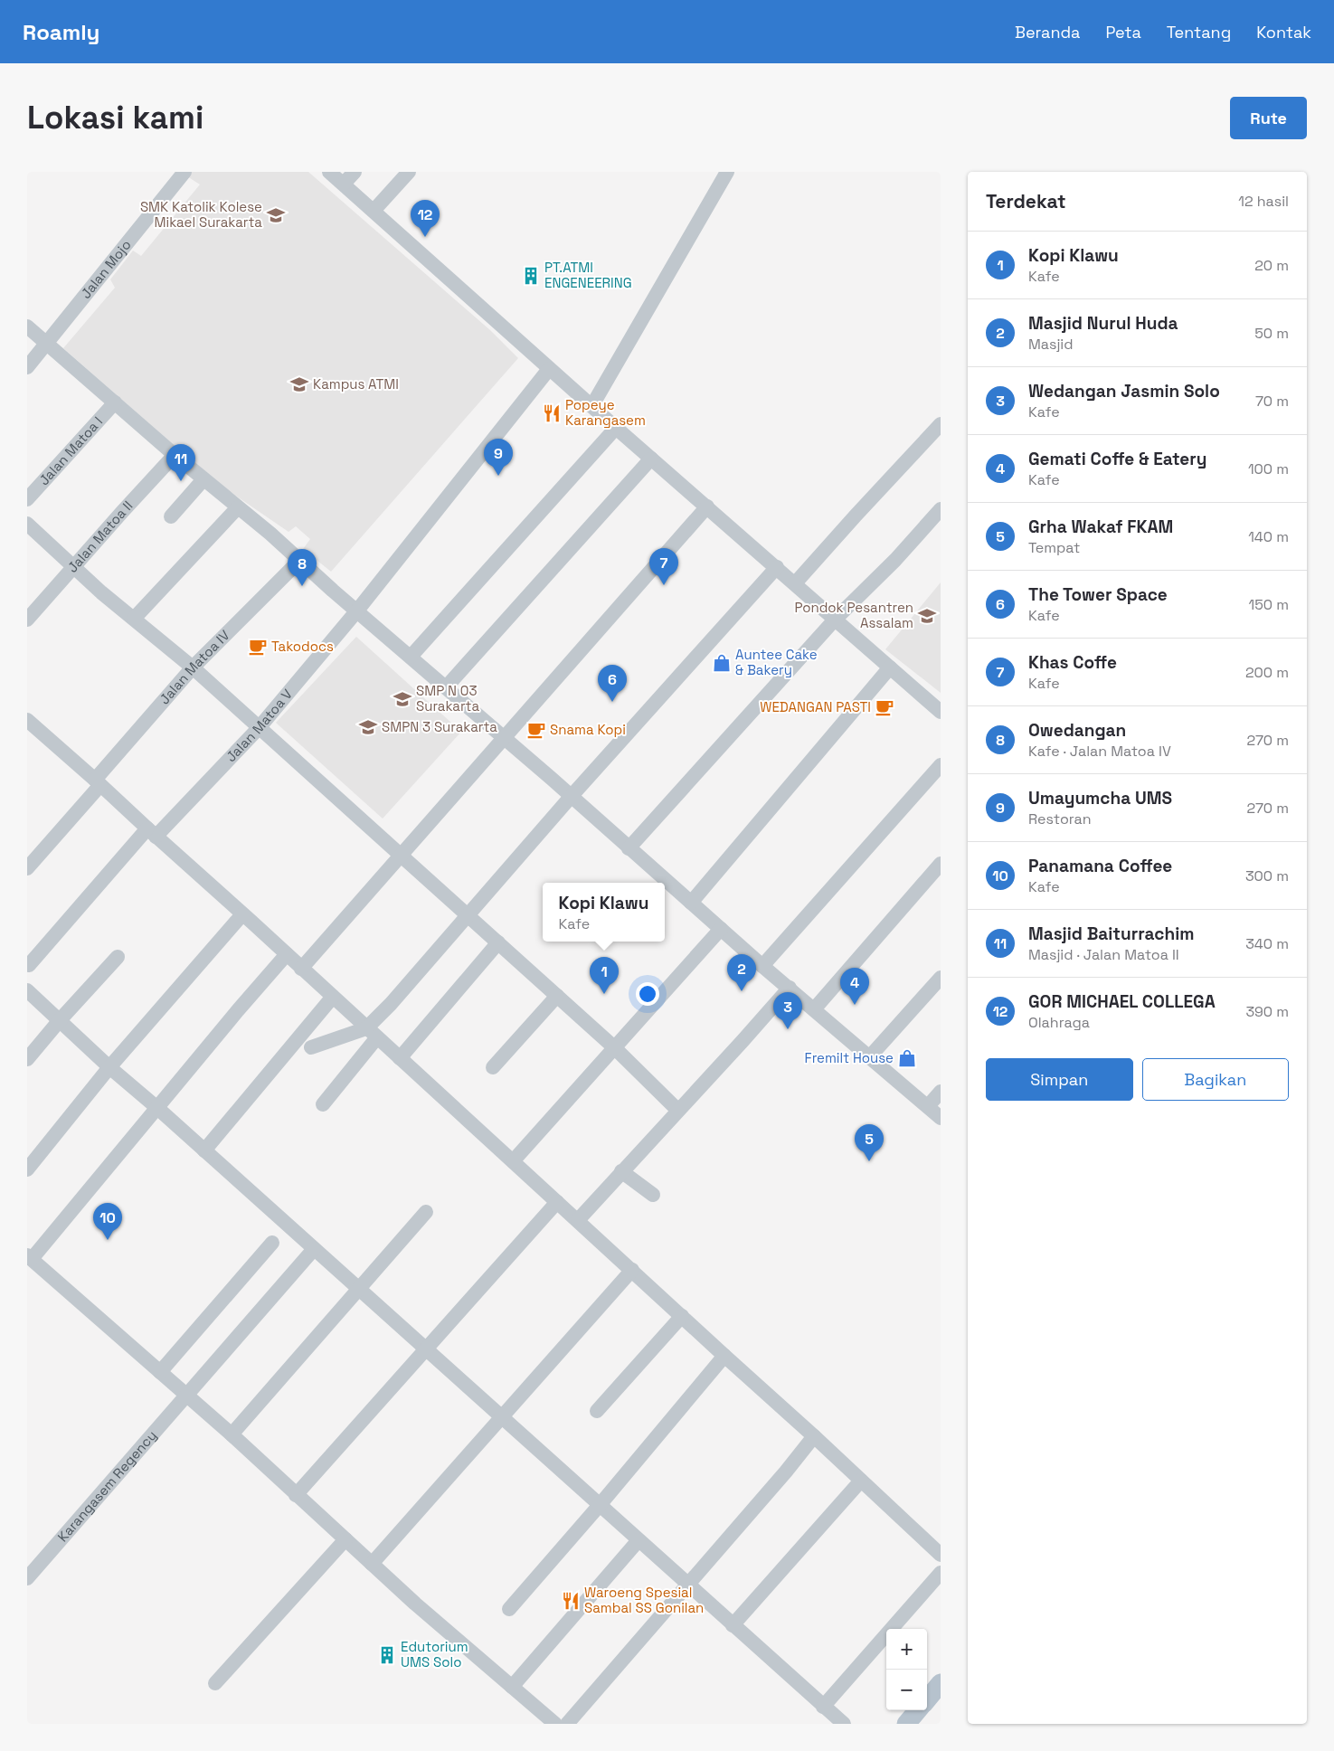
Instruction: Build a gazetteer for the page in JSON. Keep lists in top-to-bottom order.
{
  "streets": {
    "street": [
      "Jalan Mojo",
      "Jalan Matoa I",
      "Jalan Matoa II",
      "Jalan Matoa IV",
      "Jalan Matoa V",
      "Karangasem Regency"
    ]
  },
  "places": {
    "school or university": [
      "SMK Katolik Kolese Mikael Surakarta",
      "Kampus ATMI",
      "Pondok Pesantren Assalam",
      "SMP N 03 Surakarta",
      "SMPN 3 Surakarta"
    ],
    "building": ["PT.ATMI ENGENEERING", "Edutorium UMS Solo"],
    "restaurant": ["Popeye Karangasem", "Waroeng Spesial Sambal SS Gonilan"],
    "cafe": ["Takodocs", "WEDANGAN PASTI", "Snama Kopi"],
    "shop": ["Auntee Cake & Bakery", "Fremilt House"]
  },
  "page": {
    "header": "Roamly",
    "nav": [
      "Beranda",
      "Peta",
      "Tentang",
      "Kontak"
    ],
    "buttons": [
      "Rute",
      ["Simpan", "Bagikan"]
    ],
    "title": "Lokasi kami",
    "heading": ["Terdekat", "12 hasil"],
    "pins": [
      "12",
      "9",
      "11",
      "7",
      "8",
      "6",
      "2",
      "1",
      "4",
      "3",
      "5",
      "10"
    ],
    "list": [
      {
        "mark": "1",
        "name": "Kopi Klawu",
        "note": "Kafe",
        "value": "20 m"
      },
      {
        "mark": "2",
        "name": "Masjid Nurul Huda",
        "note": "Masjid",
        "value": "50 m"
      },
      {
        "mark": "3",
        "name": "Wedangan Jasmin Solo",
        "note": "Kafe",
        "value": "70 m"
      },
      {
        "mark": "4",
        "name": "Gemati Coffe & Eatery",
        "note": "Kafe",
        "value": "100 m"
      },
      {
        "mark": "5",
        "name": "Grha Wakaf FKAM",
        "note": "Tempat",
        "value": "140 m"
      },
      {
        "mark": "6",
        "name": "The Tower Space",
        "note": "Kafe",
        "value": "150 m"
      },
      {
        "mark": "7",
        "name": "Khas Coffe",
        "note": "Kafe",
        "value": "200 m"
      },
      {
        "mark": "8",
        "name": "Owedangan",
        "note": "Kafe · Jalan Matoa IV",
        "value": "270 m"
      },
      {
        "mark": "9",
        "name": "Umayumcha UMS",
        "note": "Restoran",
        "value": "270 m"
      },
      {
        "mark": "10",
        "name": "Panamana Coffee",
        "note": "Kafe",
        "value": "300 m"
      },
      {
        "mark": "11",
        "name": "Masjid Baiturrachim",
        "note": "Masjid · Jalan Matoa II",
        "value": "340 m"
      },
      {
        "mark": "12",
        "name": "GOR MICHAEL COLLEGA",
        "note": "Olahraga",
        "value": "390 m"
      }
    ],
    "popup": ["Kopi Klawu", "Kafe"],
    "map_buttons": ["+", "−"]
  }
}
